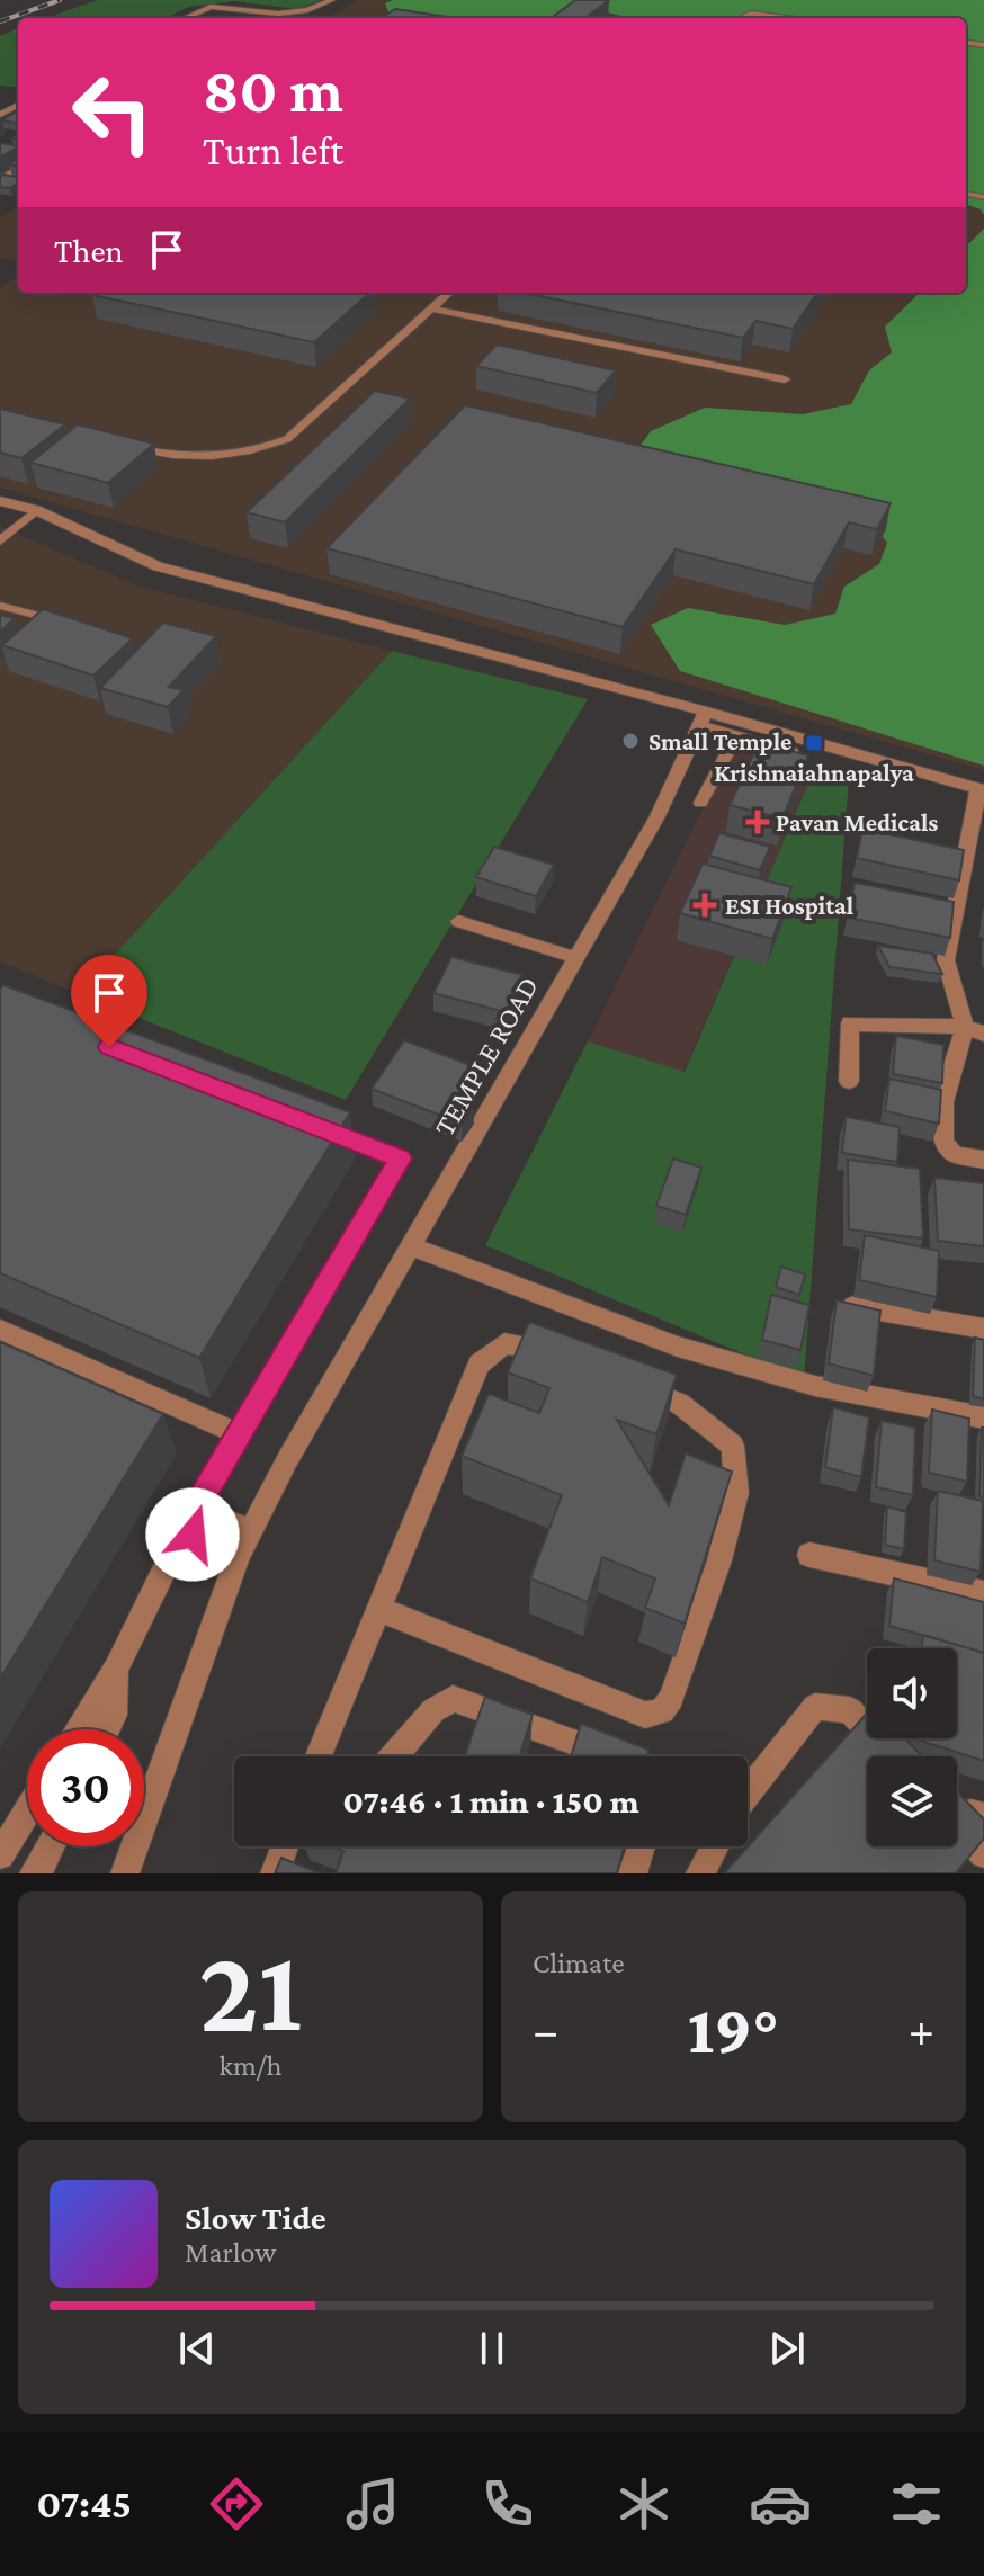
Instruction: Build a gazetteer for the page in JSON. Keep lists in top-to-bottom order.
{
  "streets": {
    "street": ["TEMPLE ROAD"]
  },
  "places": {
    "other": ["Small Temple"],
    "transit": ["Krishnaiahnapalya"],
    "health": ["Pavan Medicals", "ESI Hospital"]
  },
  "page": {
    "turn": ["80 m", "Turn left"],
    "then": "Then",
    "limit": "30",
    "trip": "07:46 · 1 min · 150 m",
    "tile": [
      ["21", "km/h"],
      "Climate"
    ],
    "heat": ["−", "19°", "+"],
    "song": ["Slow Tide", "Marlow"],
    "tabs": "07:45"
  }
}
